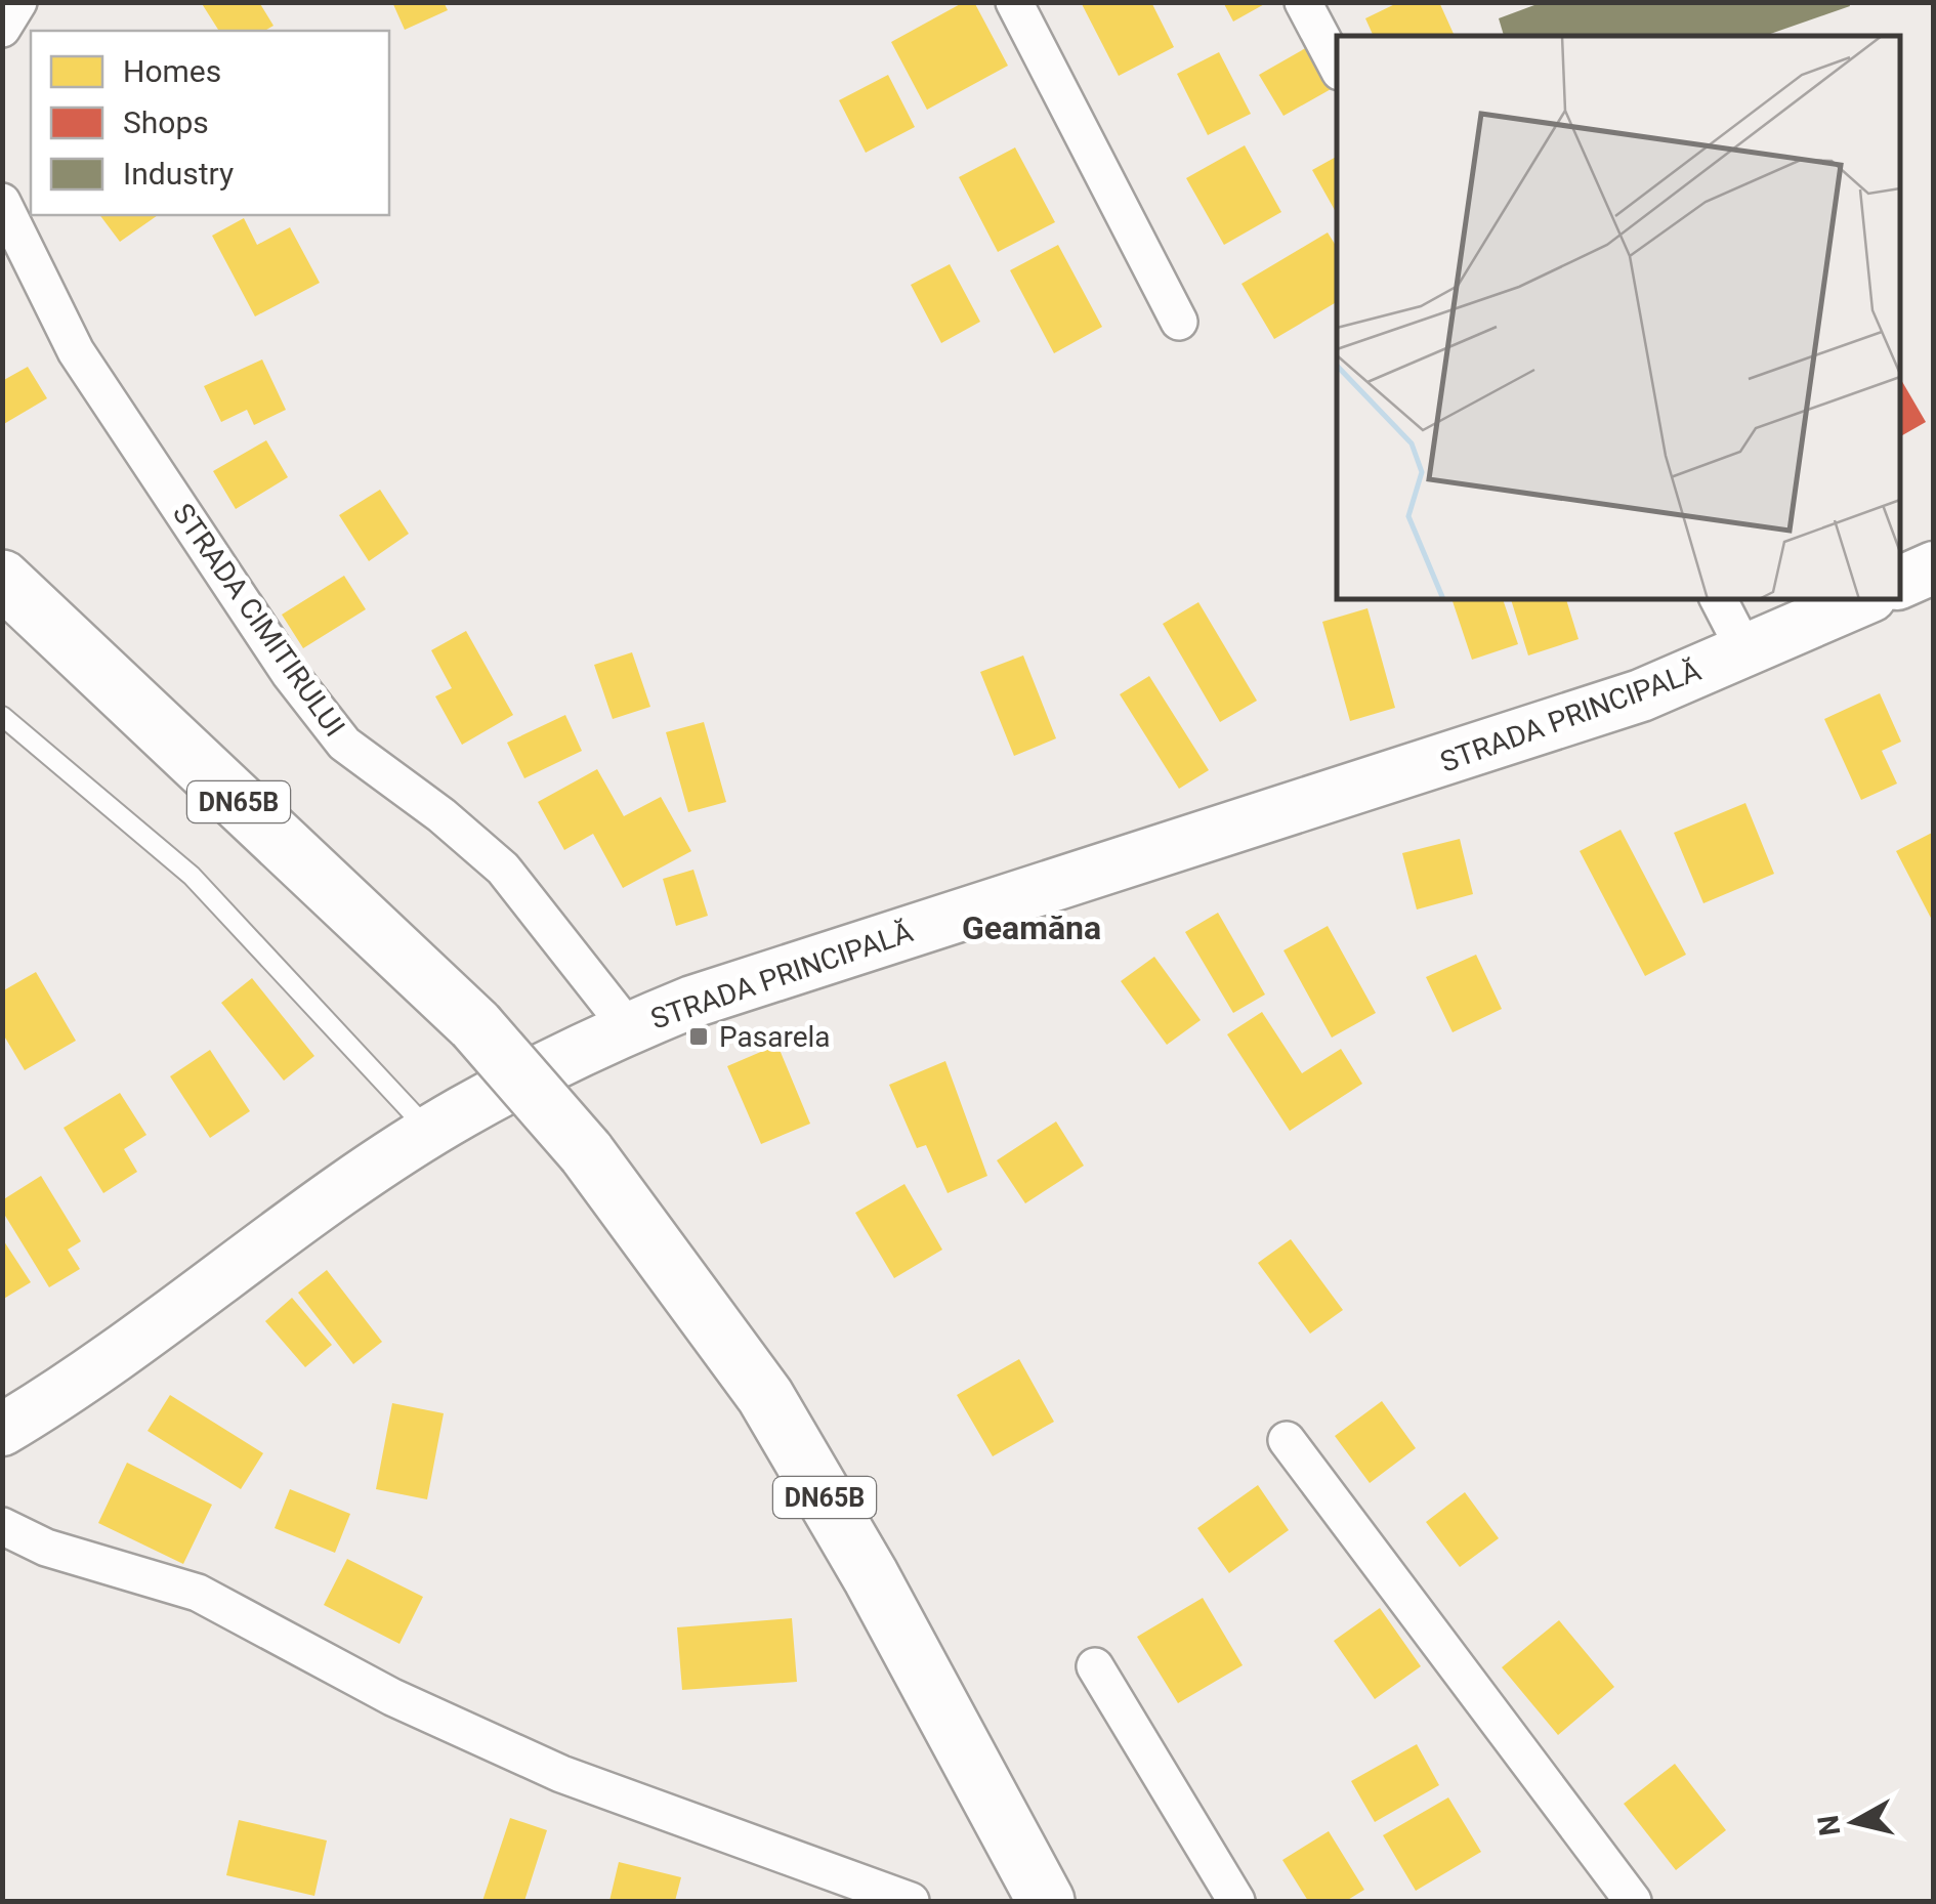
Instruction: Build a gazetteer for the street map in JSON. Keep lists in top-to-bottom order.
{
  "streets": {
    "main road": ["STRADA PRINCIPALĂ", "DN65B"],
    "street": ["STRADA CIMITIRULUI"]
  },
  "crossings": [
    ["STRADA CIMITIRULUI", "STRADA PRINCIPALĂ"]
  ],
  "districts": ["Geamăna"],
  "places": {
    "transit": ["Pasarela"]
  },
  "legend": ["Homes", "Shops", "Industry"],
  "north": "left"
}
